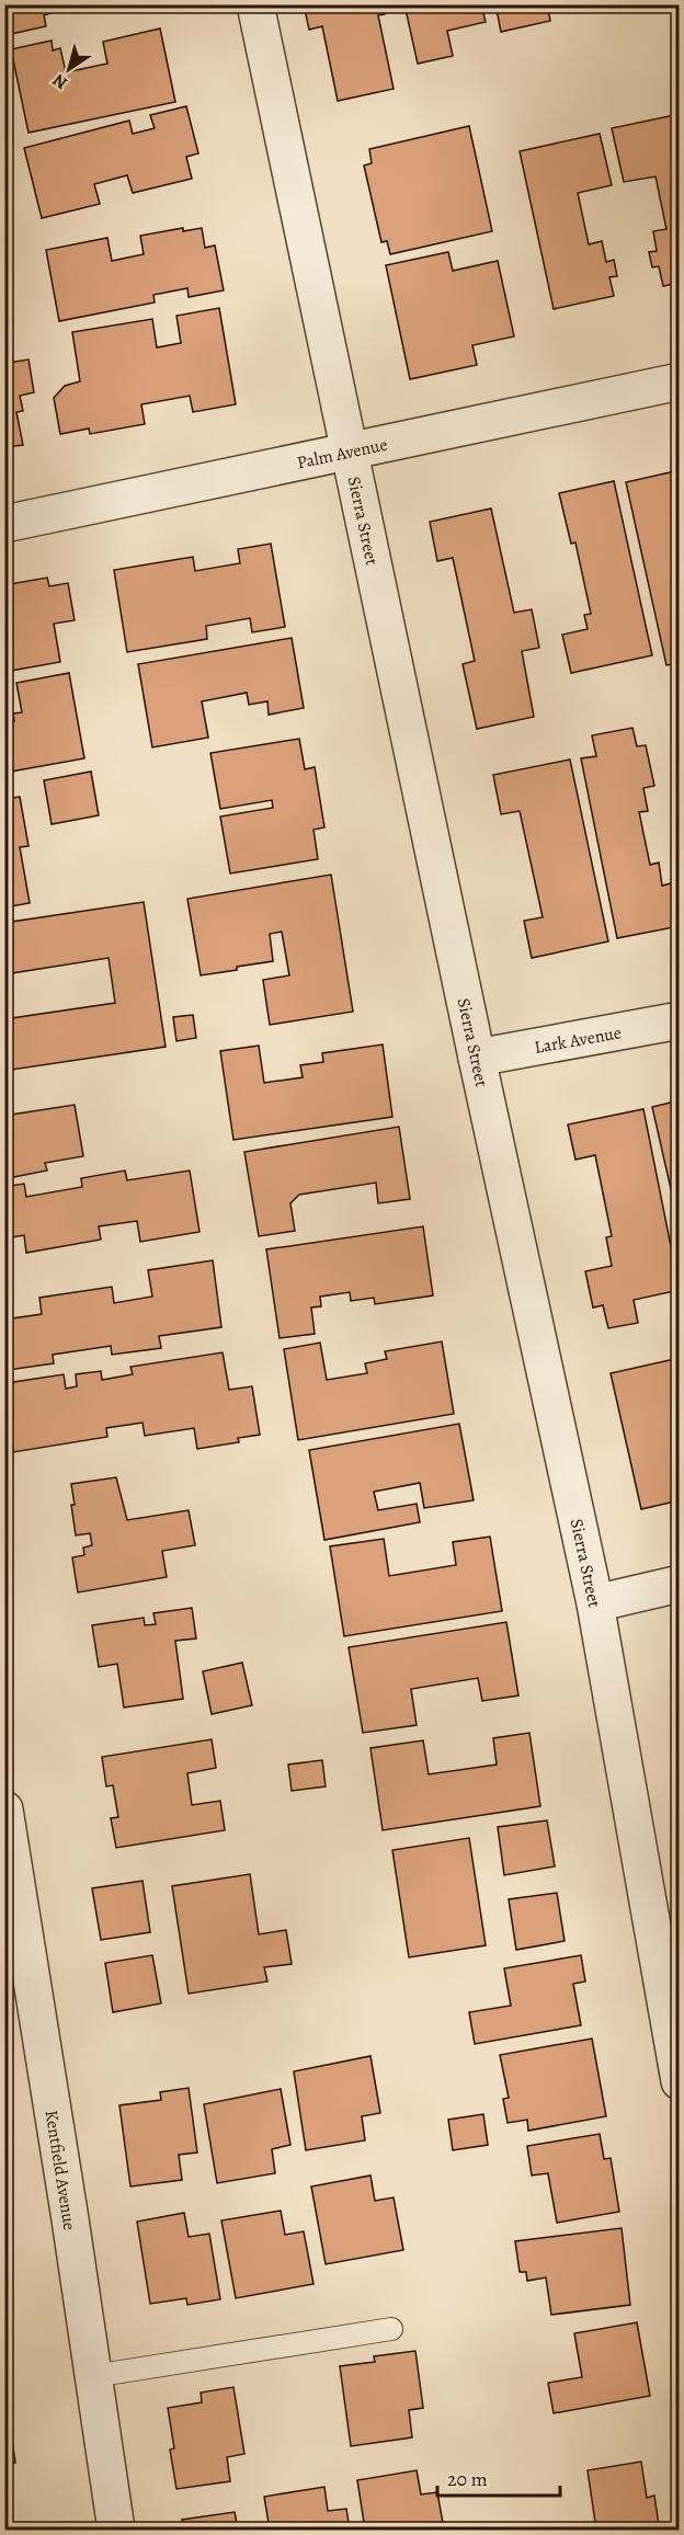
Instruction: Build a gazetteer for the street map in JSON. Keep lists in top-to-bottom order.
{
  "streets": {
    "street": [
      "Palm Avenue",
      "Sierra Street",
      "Lark Avenue",
      "Kentfield Avenue"
    ]
  },
  "crossings": [
    ["Palm Avenue", "Sierra Street"],
    ["Sierra Street", "Lark Avenue"]
  ],
  "scale_bar": "20 m",
  "north": "bottom left"
}
